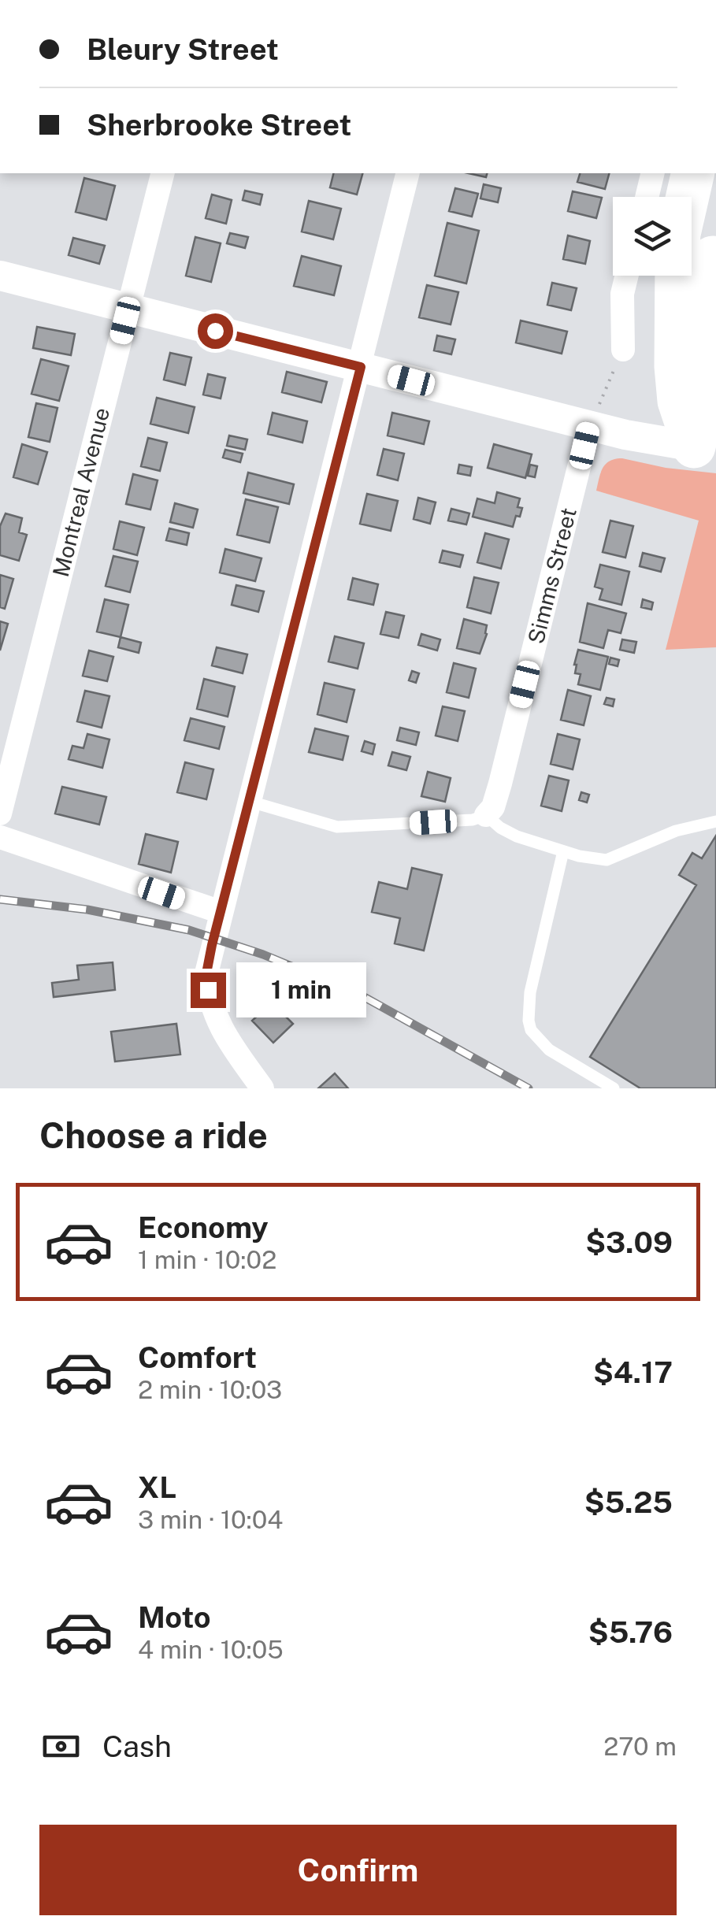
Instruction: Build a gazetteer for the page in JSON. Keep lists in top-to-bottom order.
{
  "streets": {
    "street": ["Montreal Avenue", "Simms Street"]
  },
  "page": {
    "banner": ["Bleury Street", "Sherbrooke Street"],
    "bubble": "1 min",
    "heading": "Choose a ride",
    "list": [
      {
        "name": "Economy",
        "note": "1 min · 10:02",
        "value": "$3.09"
      },
      {
        "name": "Comfort",
        "note": "2 min · 10:03",
        "value": "$4.17"
      },
      {
        "name": "XL",
        "note": "3 min · 10:04",
        "value": "$5.25"
      },
      {
        "name": "Moto",
        "note": "4 min · 10:05",
        "value": "$5.76"
      }
    ],
    "pay": ["Cash", "270 m"],
    "buttons": "Confirm"
  }
}
